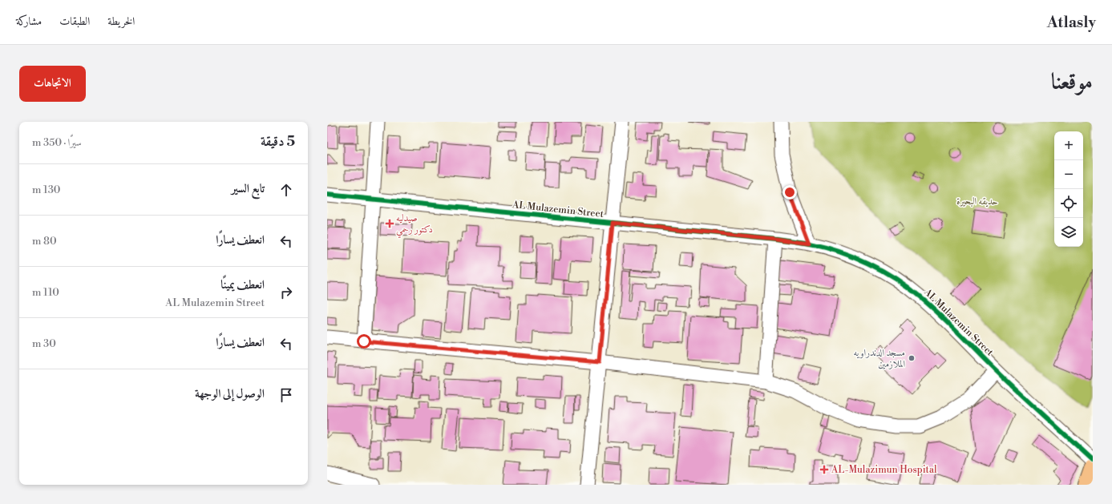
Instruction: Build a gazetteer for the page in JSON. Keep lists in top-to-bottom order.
{
  "streets": {
    "street": ["AL Mulazemin Street"]
  },
  "parks": ["حديقه البحيرة"],
  "places": {
    "health": ["صيدليه دكتور رحمي", "AL-Mulazimun Hospital"],
    "other": ["مسجد الدندراويه الملازمين"]
  },
  "page": {
    "header": "Atlasly",
    "nav": ["الخريطة", "الطبقات", "مشاركة"],
    "title": "موقعنا",
    "buttons": "الاتجاهات",
    "heading": ["5 دقيقة", "سيرًا · 350 m"],
    "map_buttons": ["+", "−"],
    "list": [
      ["تابع السير", "130 m"],
      ["انعطف يسارًا", "80 m"],
      ["انعطف يمينًا", "AL Mulazemin Street", "110 m"],
      ["انعطف يسارًا", "30 m"],
      "الوصول إلى الوجهة"
    ]
  }
}
